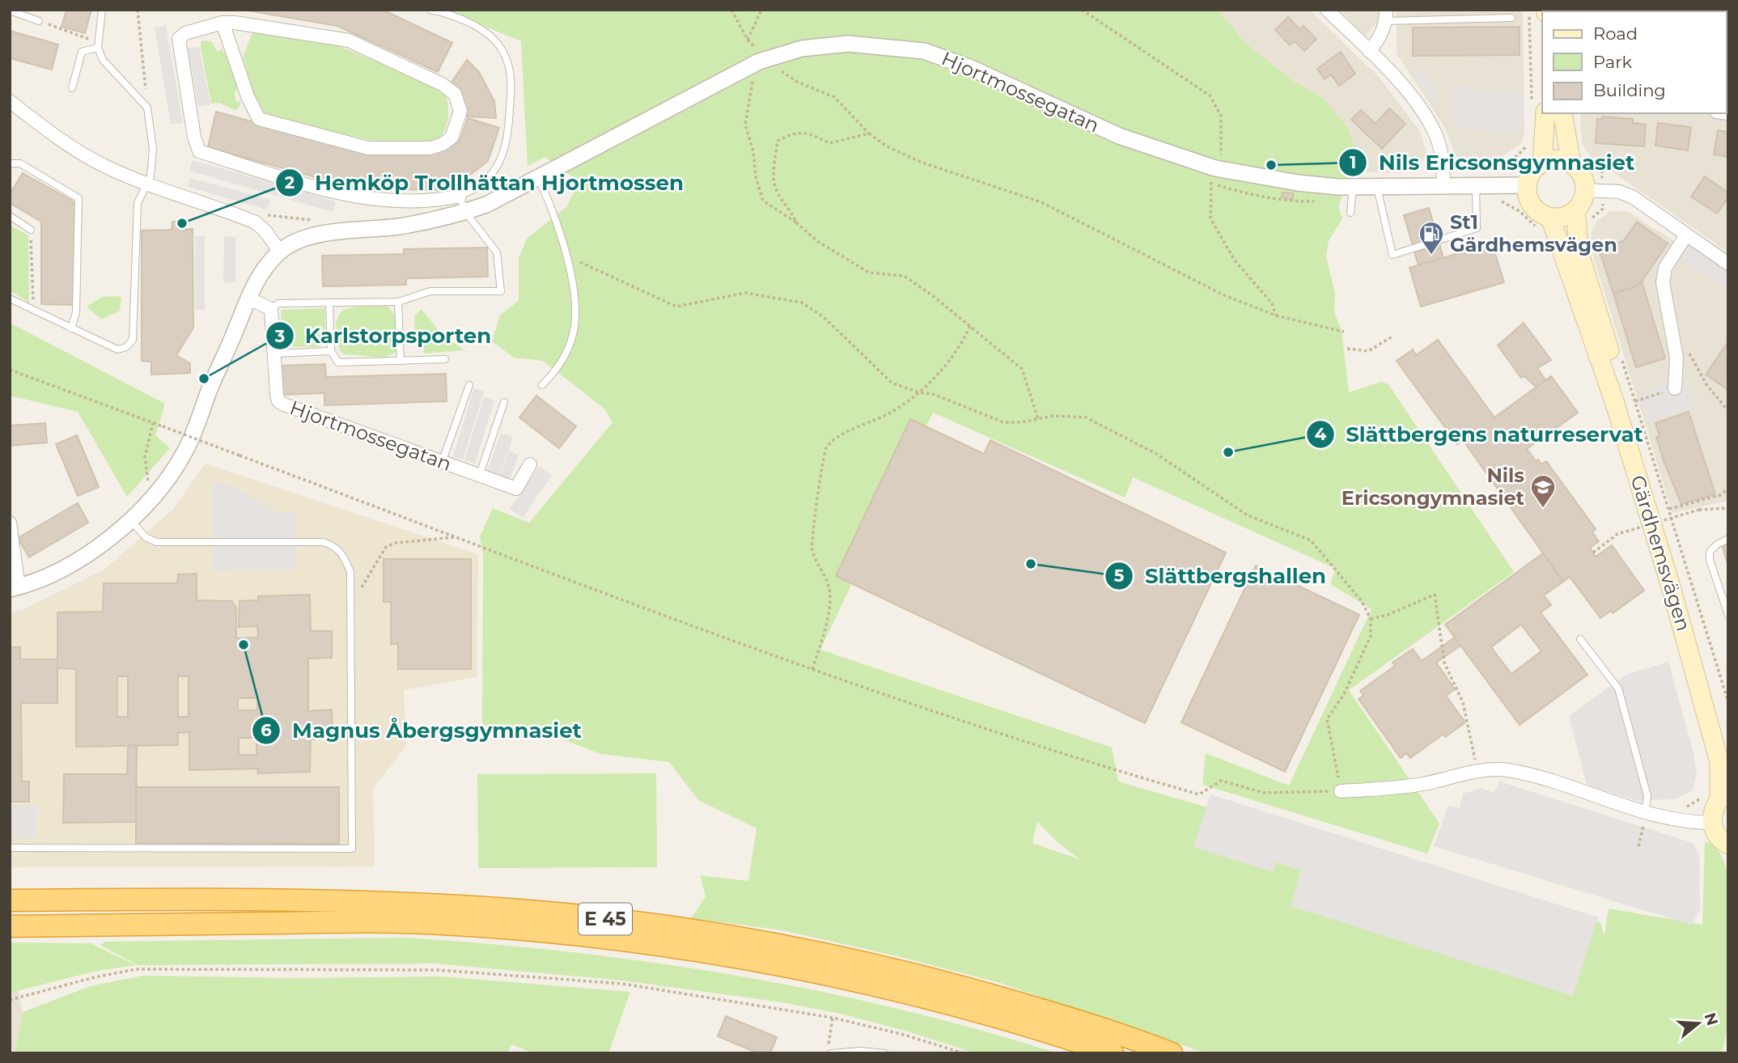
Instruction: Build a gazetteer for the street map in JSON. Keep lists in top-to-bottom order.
{
  "streets": {
    "highway": ["E 45"],
    "main road": ["Gärdhemsvägen"],
    "street": ["Hjortmossegatan"]
  },
  "crossings": [
    ["Hjortmossegatan", "Gärdhemsvägen"]
  ],
  "places": {
    "other": [
      "Nils Ericsonsgymnasiet",
      "Hemköp Trollhättan Hjortmossen",
      "Karlstorpsporten",
      "Slättbergens naturreservat",
      "Slättbergshallen",
      "Magnus Åbergsgymnasiet"
    ],
    "fuel station": ["St1 Gärdhemsvägen"],
    "school or university": ["Nils Ericsongymnasiet"]
  },
  "legend": ["Road", "Park", "Building"],
  "north": "right"
}
